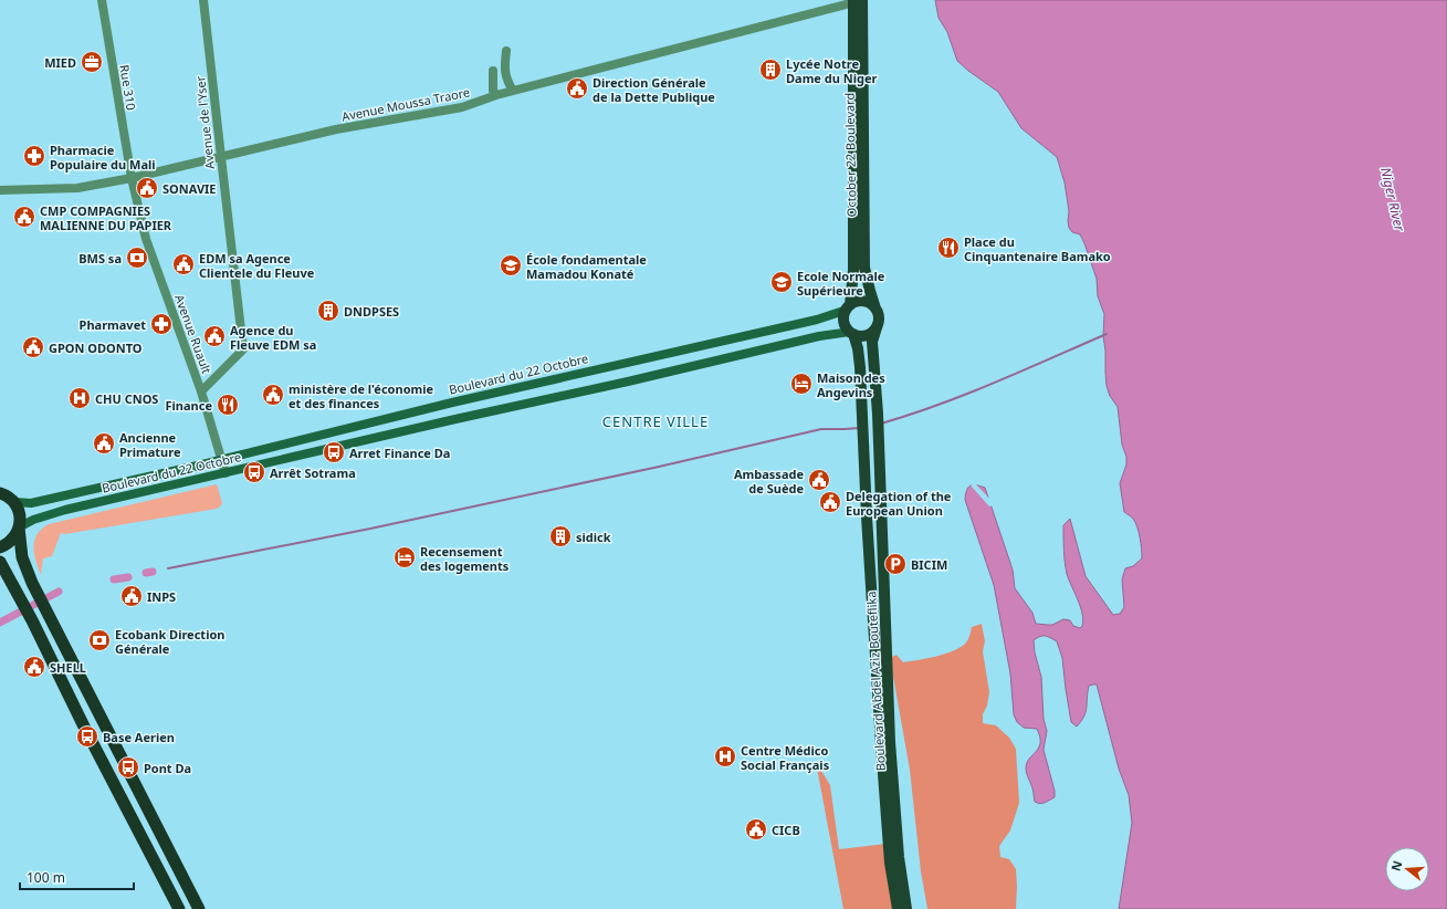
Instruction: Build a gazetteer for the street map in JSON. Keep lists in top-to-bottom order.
{
  "streets": {
    "main road": ["October 22 Boulevard", "Boulevard du 22 Octobre", "Boulevard Abdel Aziz Bouteflika"],
    "street": [
      "Rue 310",
      "Avenue Moussa Traore",
      "Avenue de l'Yser",
      "Avenue Ruault"
    ]
  },
  "crossings": [
    ["Rue 310", "Avenue Moussa Traore"],
    ["Rue 310", "Avenue Ruault"],
    ["Avenue Moussa Traore", "Avenue de l'Yser"],
    ["Avenue Moussa Traore", "October 22 Boulevard"],
    ["Avenue Moussa Traore", "Avenue Ruault"],
    ["Avenue de l'Yser", "Avenue Ruault"],
    ["October 22 Boulevard", "Boulevard du 22 Octobre"],
    ["October 22 Boulevard", "Boulevard Abdel Aziz Bouteflika"],
    ["Avenue Ruault", "Boulevard du 22 Octobre"],
    ["Boulevard du 22 Octobre", "Boulevard Abdel Aziz Bouteflika"]
  ],
  "districts": ["CENTRE VILLE"],
  "water": ["Niger River"],
  "places": {
    "office": ["MIED"],
    "building": ["Lycée Notre Dame du Niger", "DNDPSES", "sidick"],
    "public building": [
      "Direction Générale de la Dette Publique",
      "SONAVIE",
      "CMP COMPAGNIES MALIENNE DU PAPIER",
      "EDM sa Agence Clientele du Fleuve",
      "Agence du Fleuve EDM sa",
      "GPON ODONTO",
      "ministère de l'économie et des finances",
      "Ancienne Primature",
      "Ambassade de Suède",
      "Delegation of the European Union",
      "INPS",
      "SHELL",
      "CICB"
    ],
    "pharmacy": ["Pharmacie Populaire du Mali", "Pharmavet"],
    "restaurant": ["Place du Cinquantenaire Bamako", "Finance"],
    "bank": ["BMS sa", "Ecobank Direction Générale"],
    "school or university": ["École fondamentale Mamadou Konaté", "Ecole Normale Supérieure"],
    "hotel": ["Maison des Angevins", "Recensement des logements"],
    "hospital": ["CHU CNOS", "Centre Médico Social Français"],
    "bus stop": [
      "Arret Finance Da",
      "Arrêt Sotrama",
      "Base Aerien",
      "Pont Da"
    ],
    "parking": ["BICIM"]
  },
  "scale_bar": "100 m",
  "north": "left"
}
